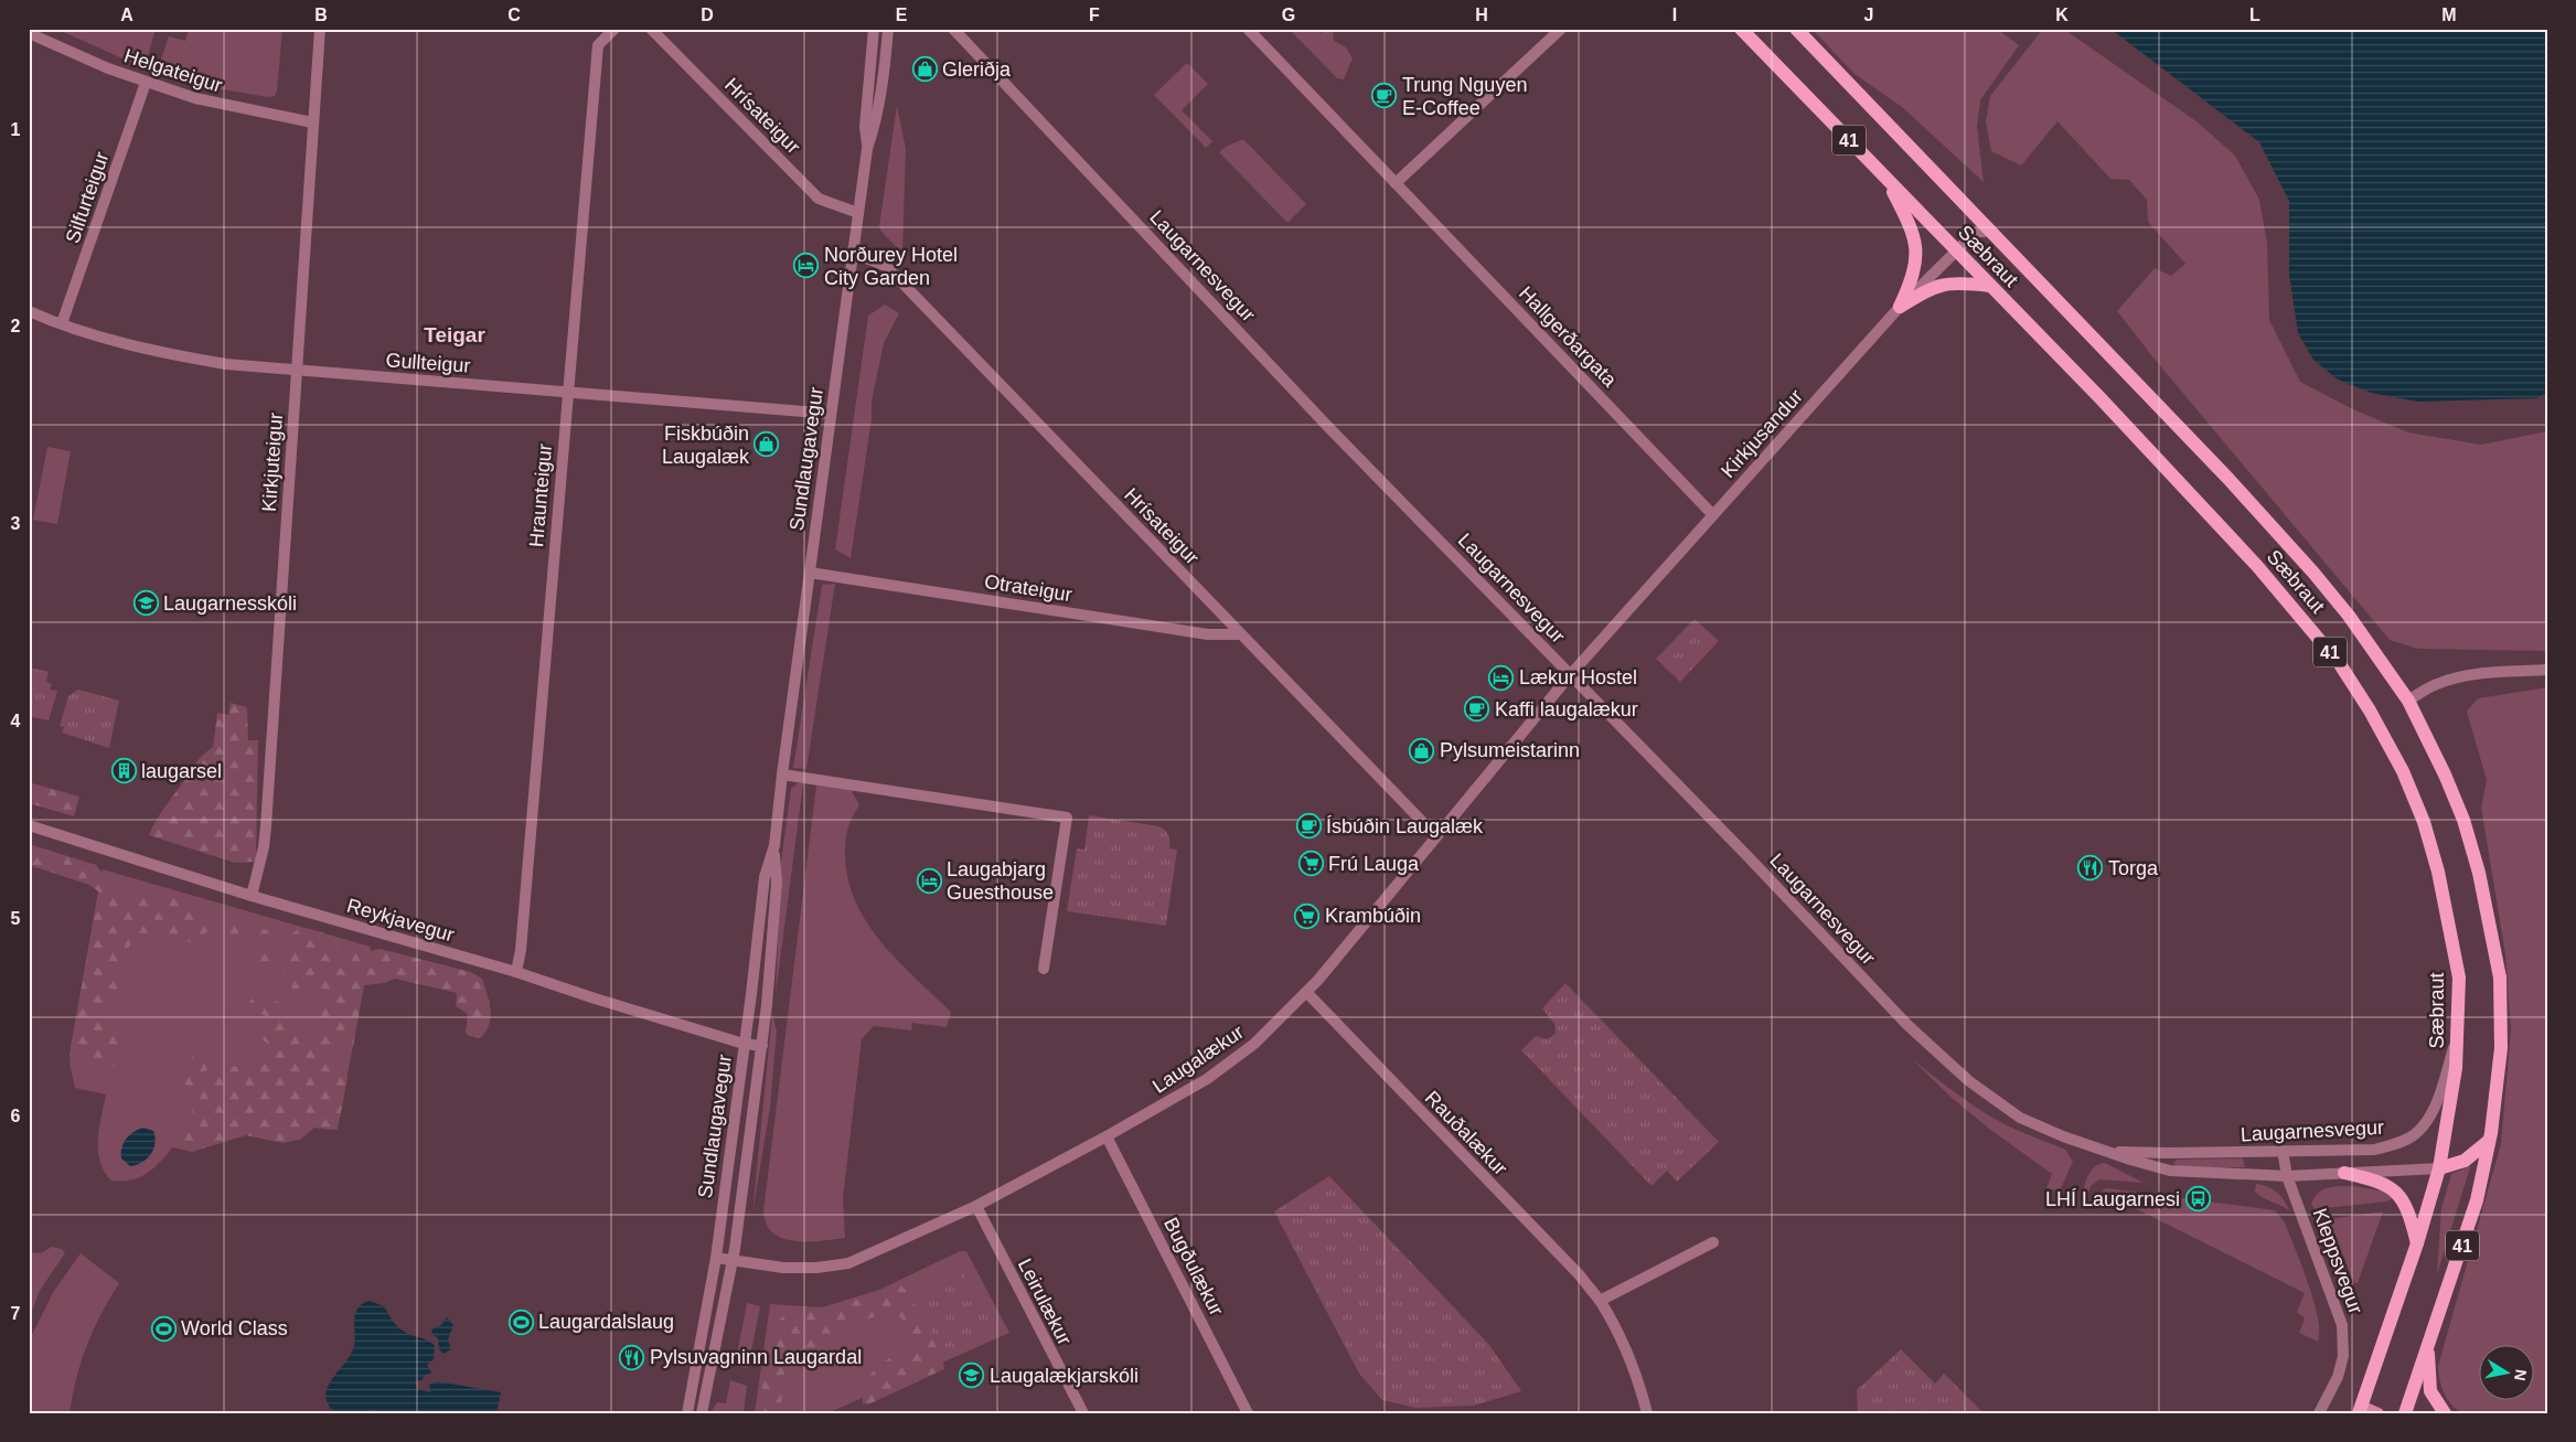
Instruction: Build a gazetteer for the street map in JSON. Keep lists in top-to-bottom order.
{
  "streets": {
    "main road": ["41", "Sæbraut"],
    "street": [
      "Helgateigur",
      "Hrísateigur",
      "Silfurteigur",
      "Laugarnesvegur",
      "Hallgerðargata",
      "Gullteigur",
      "Kirkjusandur",
      "Sundlaugavegur",
      "Kirkjuteigur",
      "Hraunteigur",
      "Otrateigur",
      "Reykjavegur",
      "Laugalækur",
      "Rauðalækur",
      "Kleppsvegur",
      "Bugðulækur",
      "Leirulækur"
    ]
  },
  "crossings": [
    ["Helgateigur", "Silfurteigur"],
    ["Helgateigur", "Kirkjuteigur"],
    ["Hrísateigur", "Sundlaugavegur"],
    ["Hrísateigur", "Otrateigur"],
    ["Hrísateigur", "Laugalækur"],
    ["Silfurteigur", "Gullteigur"],
    ["Sæbraut", "Laugarnesvegur"],
    ["Sæbraut", "Kirkjusandur"],
    ["Laugarnesvegur", "Kirkjusandur"],
    ["Laugarnesvegur", "Laugalækur"],
    ["Laugarnesvegur", "Kleppsvegur"],
    ["Hallgerðargata", "Kirkjusandur"],
    ["Gullteigur", "Sundlaugavegur"],
    ["Gullteigur", "Kirkjuteigur"],
    ["Gullteigur", "Hraunteigur"],
    ["Kirkjusandur", "Laugalækur"],
    ["Sundlaugavegur", "Otrateigur"],
    ["Sundlaugavegur", "Reykjavegur"],
    ["Sundlaugavegur", "Laugalækur"],
    ["Kirkjuteigur", "Reykjavegur"],
    ["Hraunteigur", "Reykjavegur"],
    ["Laugalækur", "Rauðalækur"],
    ["Laugalækur", "Bugðulækur"],
    ["Laugalækur", "Leirulækur"]
  ],
  "districts": ["Teigar"],
  "places": {
    "shop": ["Gleriðja", "Fiskbúðin Laugalæk", "Pylsumeistarinn"],
    "cafe": ["Trung Nguyen E-Coffee", "Kaffi laugalækur", "Ísbúðin Laugalæk"],
    "hotel": ["Norðurey Hotel City Garden", "Lækur Hostel", "Laugabjarg Guesthouse"],
    "school or university": ["Laugarnesskóli", "Laugalækjarskóli"],
    "building": ["laugarsel"],
    "supermarket": ["Frú Lauga", "Krambúðin"],
    "restaurant": ["Torga", "Pylsuvagninn Laugardal"],
    "bus stop": ["LHÍ Laugarnesi"],
    "sports": ["Laugardalslaug", "World Class"]
  },
  "north": "right",
  "grid": {
    "columns": [
      "A",
      "B",
      "C",
      "D",
      "E",
      "F",
      "G",
      "H",
      "I",
      "J",
      "K",
      "L",
      "M"
    ],
    "rows": [
      "1",
      "2",
      "3",
      "4",
      "5",
      "6",
      "7"
    ]
  }
}
